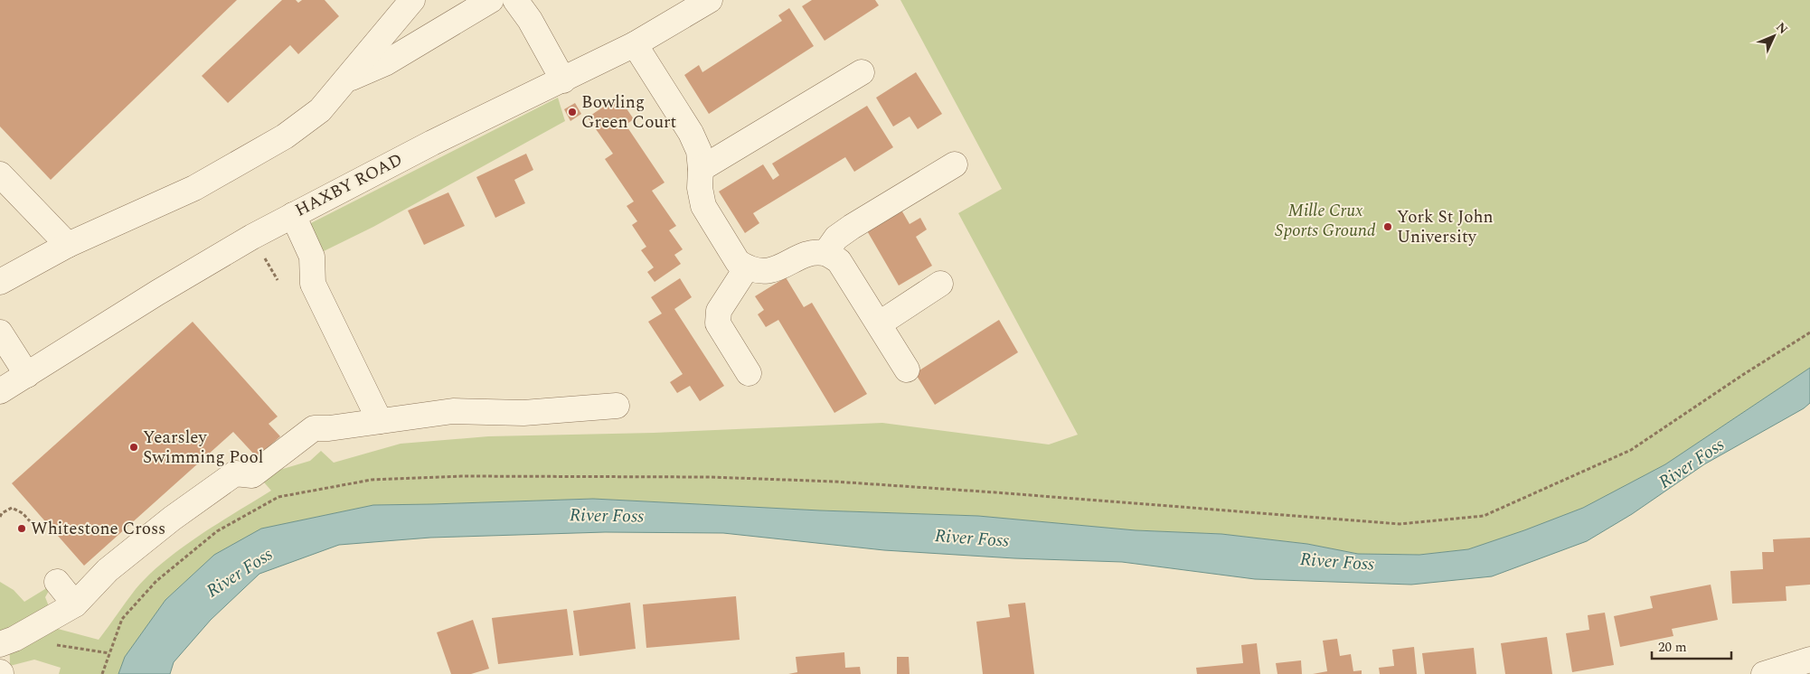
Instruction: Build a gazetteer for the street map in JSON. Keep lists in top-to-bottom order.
{
  "streets": {
    "street": ["HAXBY ROAD"]
  },
  "water": ["River Foss"],
  "parks": ["Mille Crux Sports Ground"],
  "places": [
    "Bowling Green Court",
    "York St John University",
    "Yearsley Swimming Pool",
    "Whitestone Cross"
  ],
  "scale_bar": "20 m",
  "north": "top right"
}
